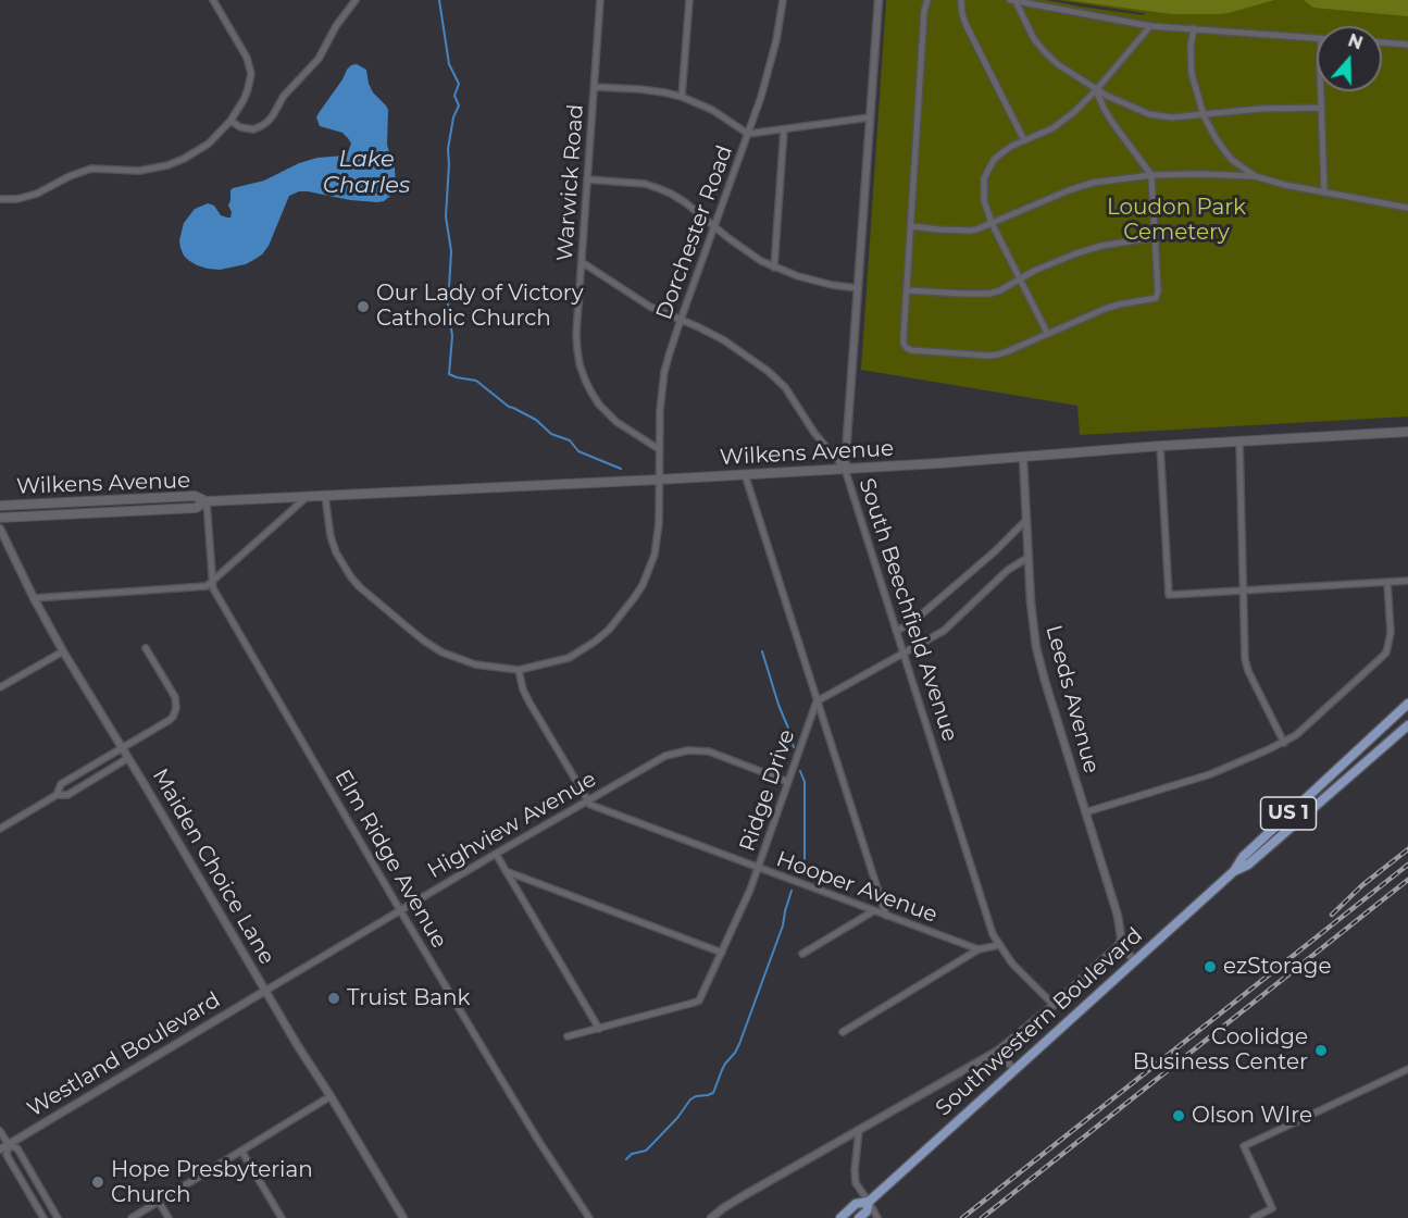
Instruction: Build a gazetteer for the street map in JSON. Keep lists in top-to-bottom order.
{
  "streets": {
    "main road": ["Wilkens Avenue", "US 1", "Southwestern Boulevard"],
    "street": [
      "Warwick Road",
      "Dorchester Road",
      "South Beechfield Avenue",
      "Leeds Avenue",
      "Ridge Drive",
      "Highview Avenue",
      "Elm Ridge Avenue",
      "Maiden Choice Lane",
      "Hooper Avenue",
      "Westland Boulevard"
    ]
  },
  "crossings": [
    ["Warwick Road", "Dorchester Road"],
    ["Dorchester Road", "Wilkens Avenue"],
    ["Wilkens Avenue", "South Beechfield Avenue"],
    ["Wilkens Avenue", "Leeds Avenue"],
    ["Wilkens Avenue", "Elm Ridge Avenue"],
    ["Ridge Drive", "Highview Avenue"],
    ["Ridge Drive", "Hooper Avenue"],
    ["Highview Avenue", "Elm Ridge Avenue"],
    ["Highview Avenue", "Maiden Choice Lane"],
    ["Highview Avenue", "Hooper Avenue"],
    ["Highview Avenue", "Westland Boulevard"],
    ["Maiden Choice Lane", "Westland Boulevard"]
  ],
  "water": ["Lake Charles"],
  "parks": ["Loudon Park Cemetery"],
  "places": [
    "Our Lady of Victory Catholic Church",
    "ezStorage",
    "Truist Bank",
    "Coolidge Business Center",
    "Olson WIre",
    "Hope Presbyterian Church"
  ],
  "north": "top"
}
